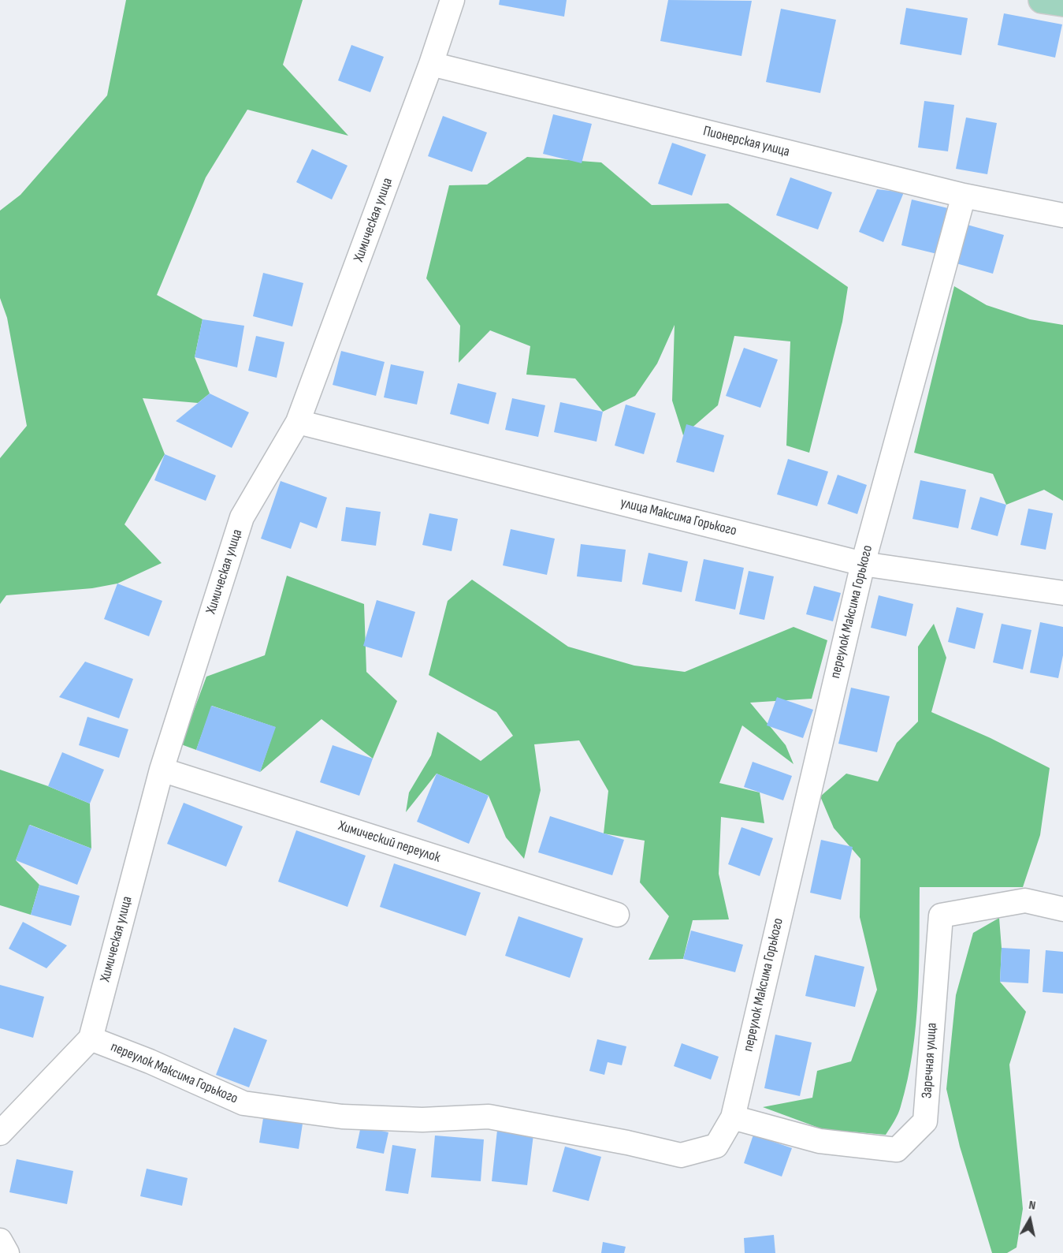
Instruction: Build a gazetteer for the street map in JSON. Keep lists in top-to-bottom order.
{
  "streets": {
    "street": [
      "Пионерская улица",
      "Химическая улица",
      "улица Максима Горького",
      "переулок Максима Горького",
      "Химический переулок",
      "Заречная улица"
    ]
  },
  "crossings": [
    ["Пионерская улица", "Химическая улица"],
    ["Пионерская улица", "переулок Максима Горького"],
    ["Химическая улица", "улица Максима Горького"],
    ["Химическая улица", "переулок Максима Горького"],
    ["Химическая улица", "Химический переулок"],
    ["улица Максима Горького", "переулок Максима Горького"],
    ["переулок Максима Горького", "Заречная улица"]
  ],
  "north": "top"
}
